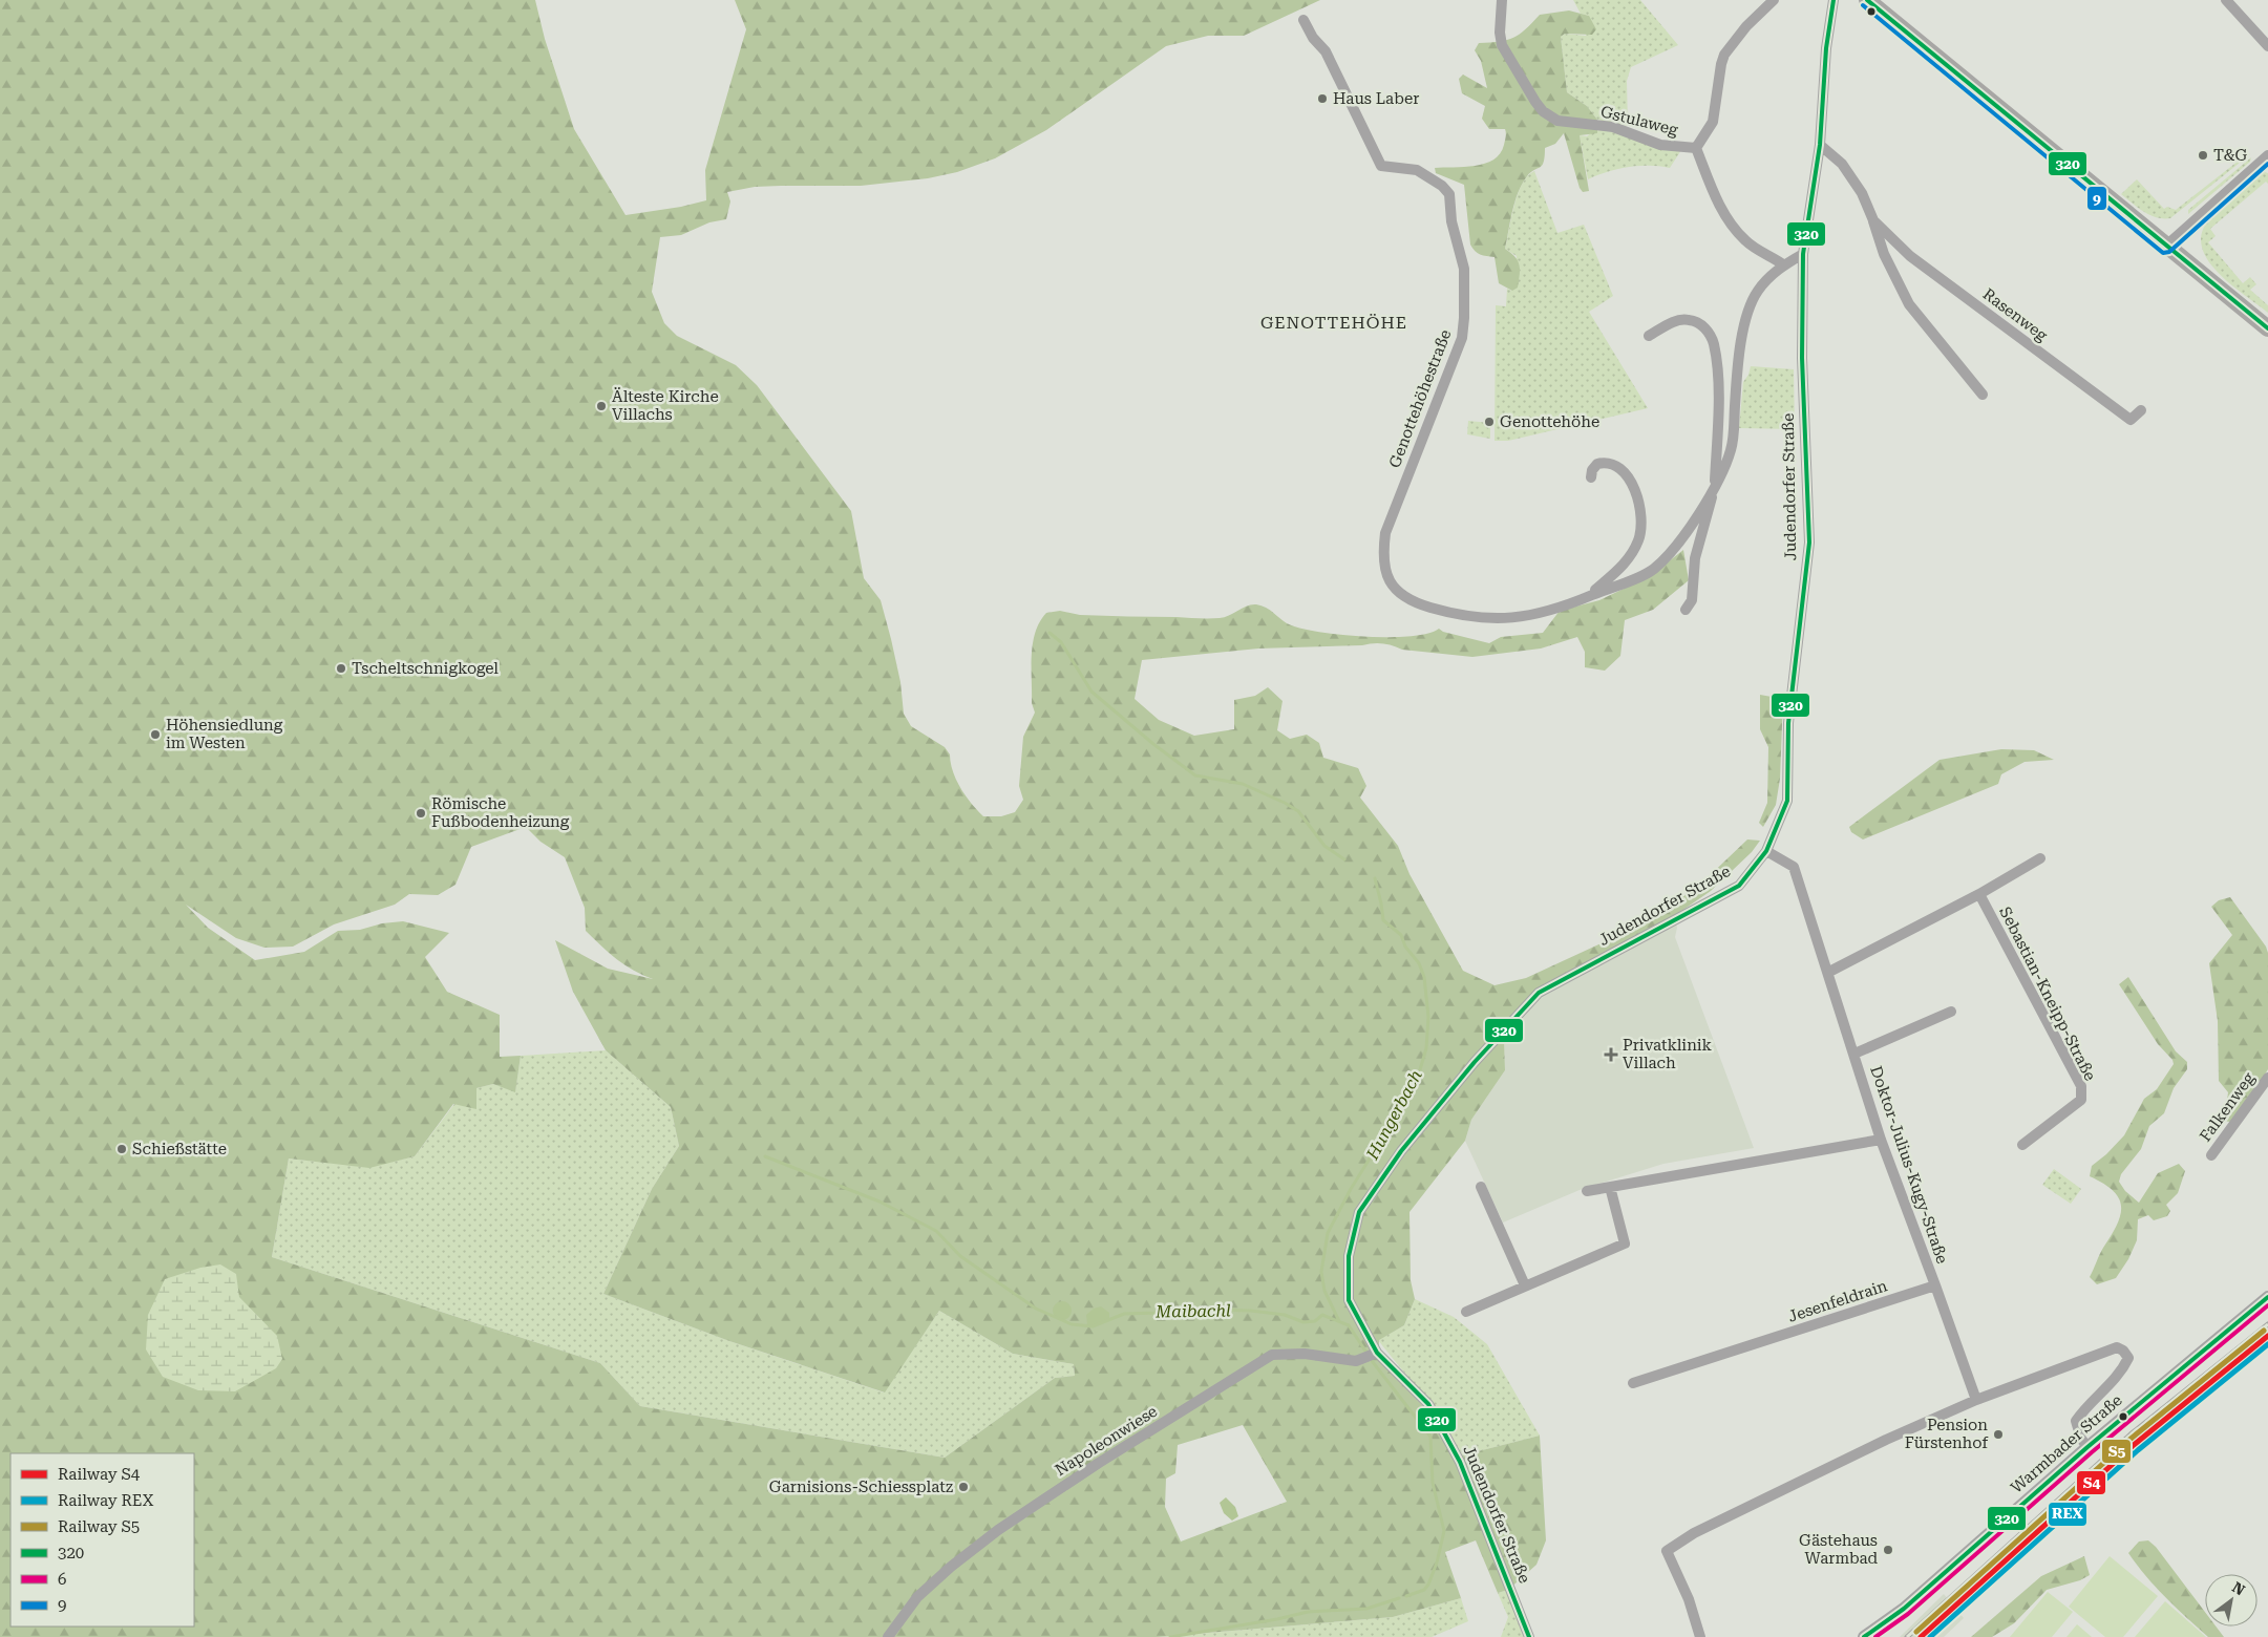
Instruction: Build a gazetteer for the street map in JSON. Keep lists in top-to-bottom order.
{
  "streets": {
    "street": [
      "Gstulaweg",
      "Rasenweg",
      "Genottehöhestraße",
      "Judendorfer Straße",
      "Sebastian-Kneipp-Straße",
      "Falkenweg",
      "Doktor-Julius-Kugy-Straße",
      "Jesenfeldrain",
      "Napoleonwiese",
      "Warmbader Straße"
    ]
  },
  "crossings": [
    ["Gstulaweg", "Genottehöhestraße"],
    ["Rasenweg", "Judendorfer Straße"],
    ["Genottehöhestraße", "Judendorfer Straße"],
    ["Judendorfer Straße", "Doktor-Julius-Kugy-Straße"],
    ["Judendorfer Straße", "Napoleonwiese"],
    ["Doktor-Julius-Kugy-Straße", "Jesenfeldrain"]
  ],
  "districts": ["GENOTTEHÖHE"],
  "water": ["Hungerbach", "Maibachl"],
  "places": {
    "other": [
      "Haus Laber",
      "T&G",
      "Älteste Kirche Villachs",
      "Genottehöhe",
      "Tscheltschnigkogel",
      "Höhensiedlung im Westen",
      "Römische Fußbodenheizung",
      "Schießstätte",
      "Pension Fürstenhof",
      "Garnisions-Schiessplatz",
      "Gästehaus Warmbad"
    ],
    "health": ["Privatklinik Villach"]
  },
  "lines": [
    "transit line 320",
    "transit line 9",
    "transit line 6",
    "rail line S5",
    "rail line S4",
    "rail line REX"
  ],
  "legend": [
    "Railway S4",
    "Railway REX",
    "Railway S5",
    "320",
    "6",
    "9"
  ],
  "north": "top right"
}
